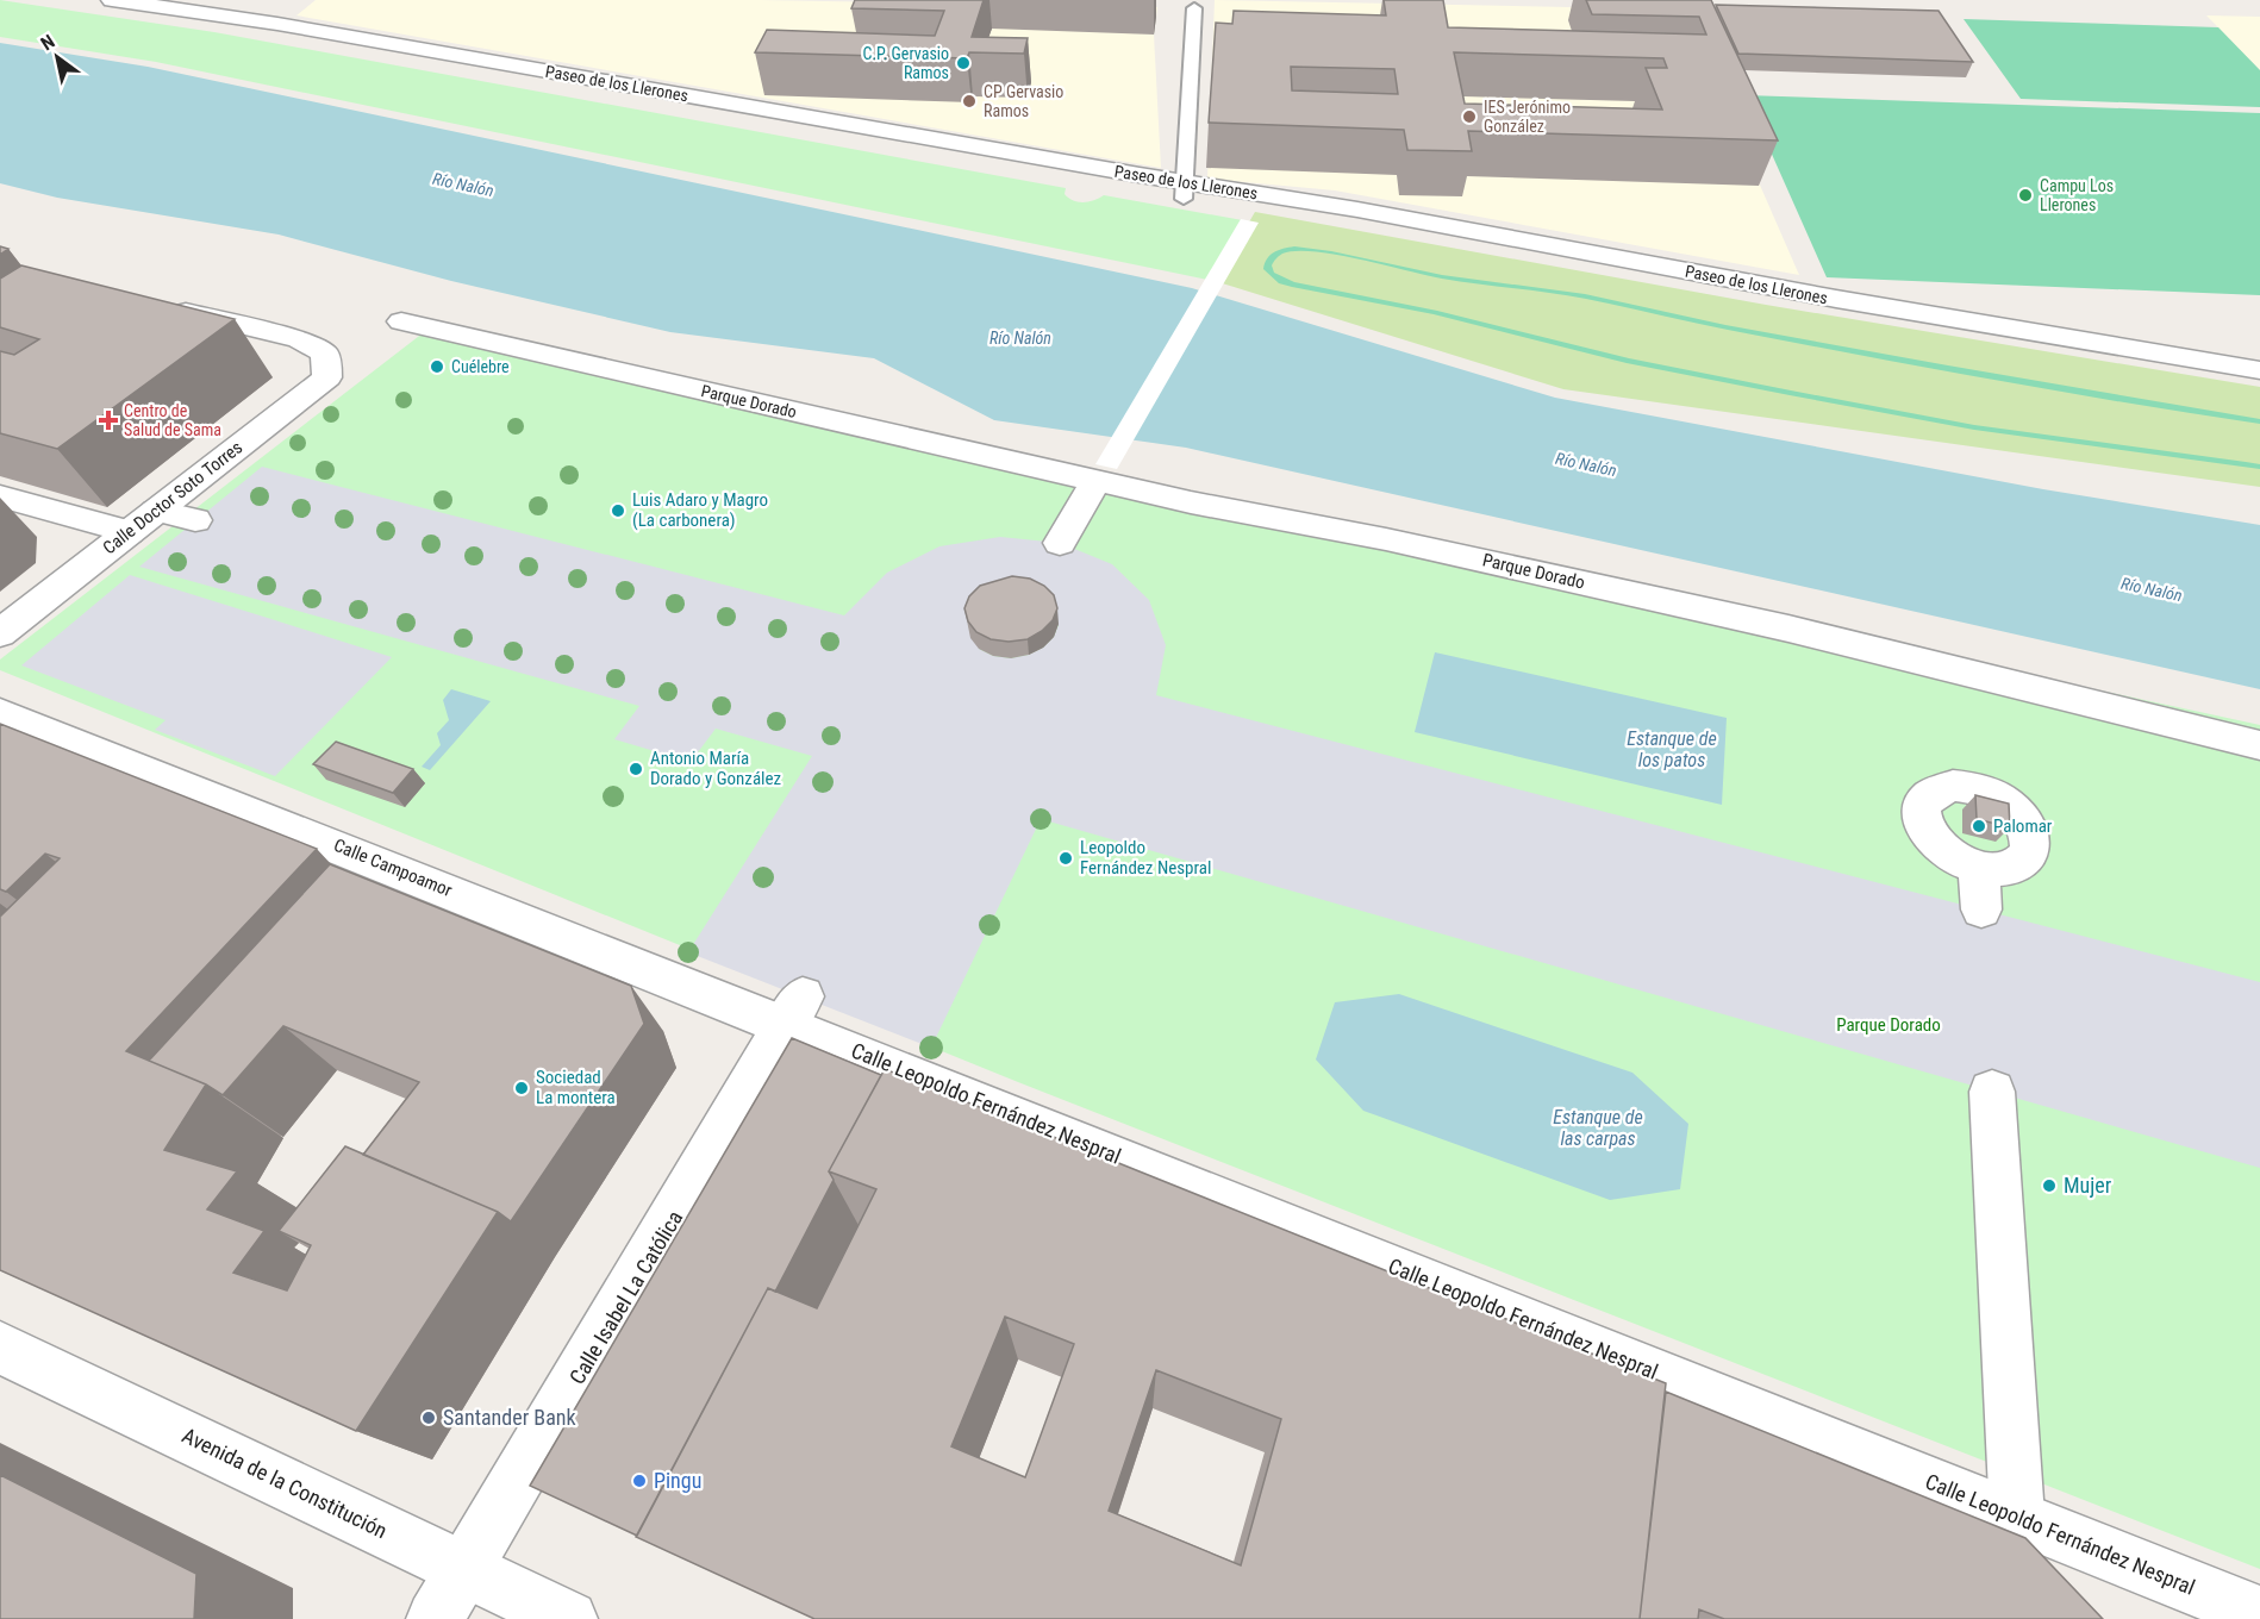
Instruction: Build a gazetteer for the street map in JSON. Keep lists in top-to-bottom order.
{
  "streets": {
    "street": [
      "Paseo de los Llerones",
      "Parque Dorado",
      "Calle Doctor Soto Torres",
      "Calle Campoamor",
      "Calle Leopoldo Fernández Nespral",
      "Calle Isabel La Católica",
      "Avenida de la Constitución"
    ]
  },
  "crossings": [
    ["Calle Campoamor", "Calle Leopoldo Fernández Nespral"],
    ["Calle Campoamor", "Calle Isabel La Católica"],
    ["Calle Leopoldo Fernández Nespral", "Calle Isabel La Católica"],
    ["Calle Isabel La Católica", "Avenida de la Constitución"]
  ],
  "water": ["Río Nalón", "Estanque de los patos", "Estanque de las carpas"],
  "parks": ["Parque Dorado"],
  "places": {
    "other": [
      "C.P. Gervasio Ramos",
      "CP Gervasio Ramos",
      "IES Jerónimo González",
      "Campu Los Llerones",
      "Cuélebre",
      "Luis Adaro y Magro (La carbonera)",
      "Antonio María Dorado y González",
      "Palomar",
      "Leopoldo Fernández Nespral",
      "Sociedad La montera",
      "Mujer",
      "Santander Bank",
      "Pingu"
    ],
    "health": ["Centro de Salud de Sama"]
  },
  "north": "top left"
}
